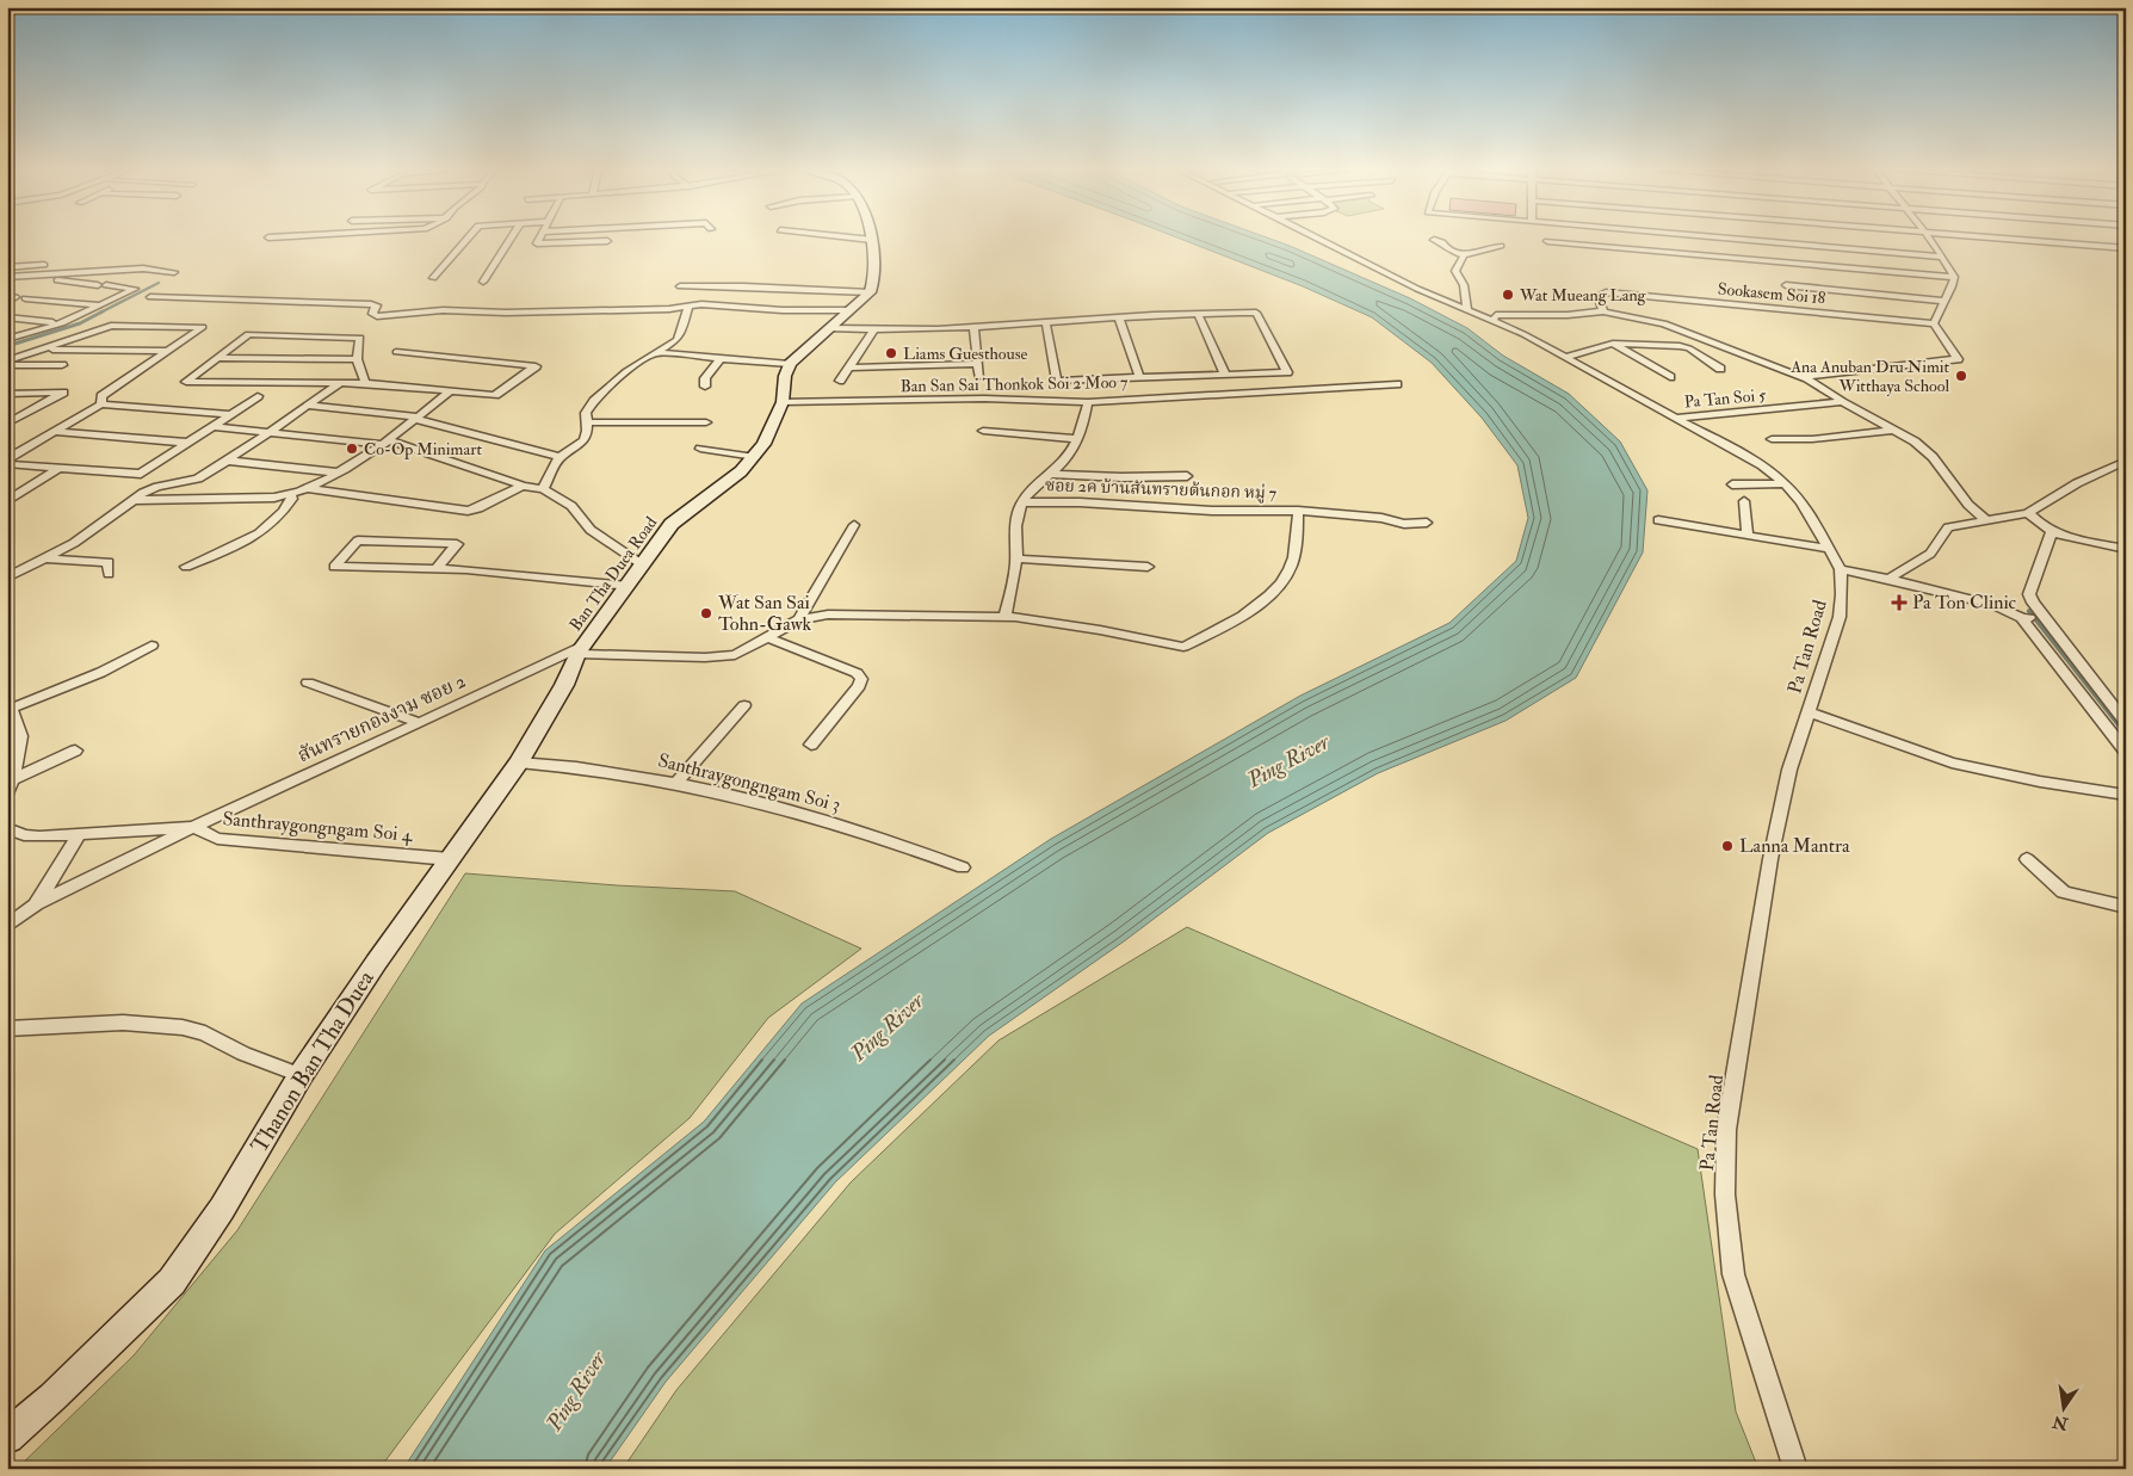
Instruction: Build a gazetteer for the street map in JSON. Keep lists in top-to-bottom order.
{
  "streets": {
    "street": [
      "Sookasem Soi 18",
      "Ban San Sai Thonkok Soi 2 Moo 7",
      "Pa Tan Soi 5",
      "ซอย 2ค บ้านสันทรายต้นกอก หมู่ 7",
      "Ban Tha Duea Road",
      "Pa Tan Road",
      "สันทรายกองงาม ซอย 2",
      "Santhraygongngam Soi 3",
      "Santhraygongngam Soi 4",
      "Thanon Ban Tha Duea"
    ]
  },
  "crossings": [
    ["Ban San Sai Thonkok Soi 2 Moo 7", "Ban Tha Duea Road"],
    ["Ban Tha Duea Road", "สันทรายกองงาม ซอย 2"],
    ["Ban Tha Duea Road", "Thanon Ban Tha Duea"],
    ["สันทรายกองงาม ซอย 2", "Santhraygongngam Soi 4"],
    ["สันทรายกองงาม ซอย 2", "Thanon Ban Tha Duea"],
    ["Santhraygongngam Soi 3", "Thanon Ban Tha Duea"],
    ["Santhraygongngam Soi 4", "Thanon Ban Tha Duea"]
  ],
  "water": ["Ping River"],
  "places": {
    "other": [
      "Wat Mueang Lang",
      "Liams Guesthouse",
      "Ana Anuban Dru Nimit Witthaya School",
      "Co-Op Minimart",
      "Wat San Sai Tohn-Gawk",
      "Lanna Mantra"
    ],
    "health": ["Pa Ton Clinic"]
  },
  "north": "bottom"
}
